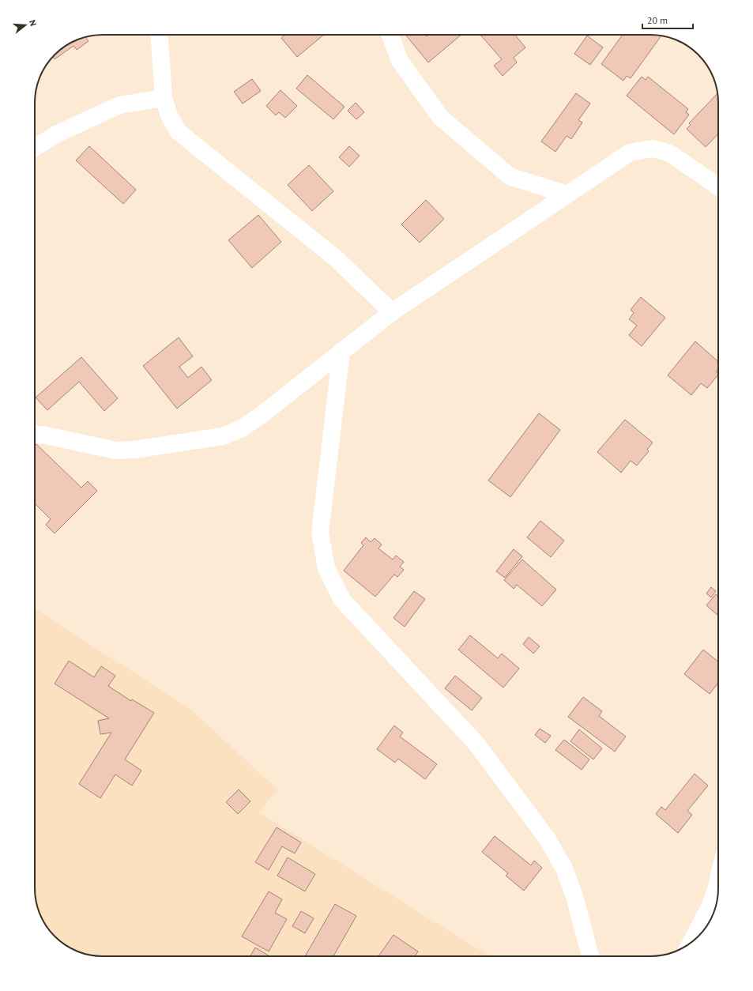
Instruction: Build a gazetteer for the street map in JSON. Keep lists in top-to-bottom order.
{
  "scale_bar": "20 m",
  "north": "right"
}
